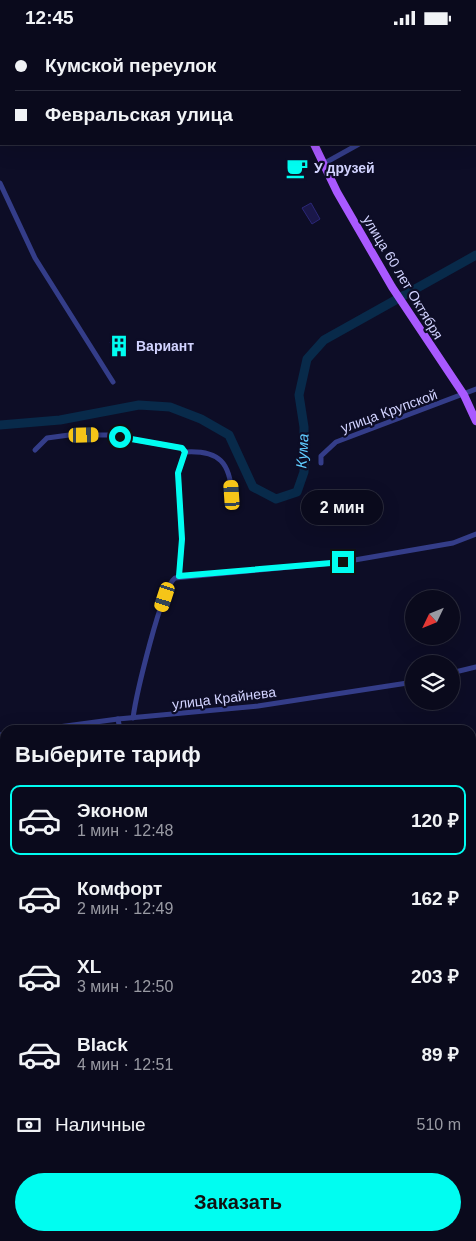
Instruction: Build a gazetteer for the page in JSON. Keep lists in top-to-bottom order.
{
  "streets": {
    "main road": ["улица 60 лет Октября"],
    "street": ["улица Крупской", "улица Крайнева"]
  },
  "crossings": [
    ["улица 60 лет Октября", "улица Крупской"]
  ],
  "water": ["Кума"],
  "places": {
    "cafe": ["У друзей"],
    "building": ["Вариант"]
  },
  "north": "bottom left",
  "page": {
    "status": "12:45",
    "banner": ["Кумской переулок", "Февральская улица"],
    "bubble": "2 мин",
    "heading": "Выберите тариф",
    "list": [
      {
        "name": "Эконом",
        "note": "1 мин · 12:48",
        "value": "120 ₽"
      },
      {
        "name": "Комфорт",
        "note": "2 мин · 12:49",
        "value": "162 ₽"
      },
      {
        "name": "XL",
        "note": "3 мин · 12:50",
        "value": "203 ₽"
      },
      {
        "name": "Black",
        "note": "4 мин · 12:51",
        "value": "89 ₽"
      }
    ],
    "pay": ["Наличные", "510 m"],
    "buttons": "Заказать"
  }
}
